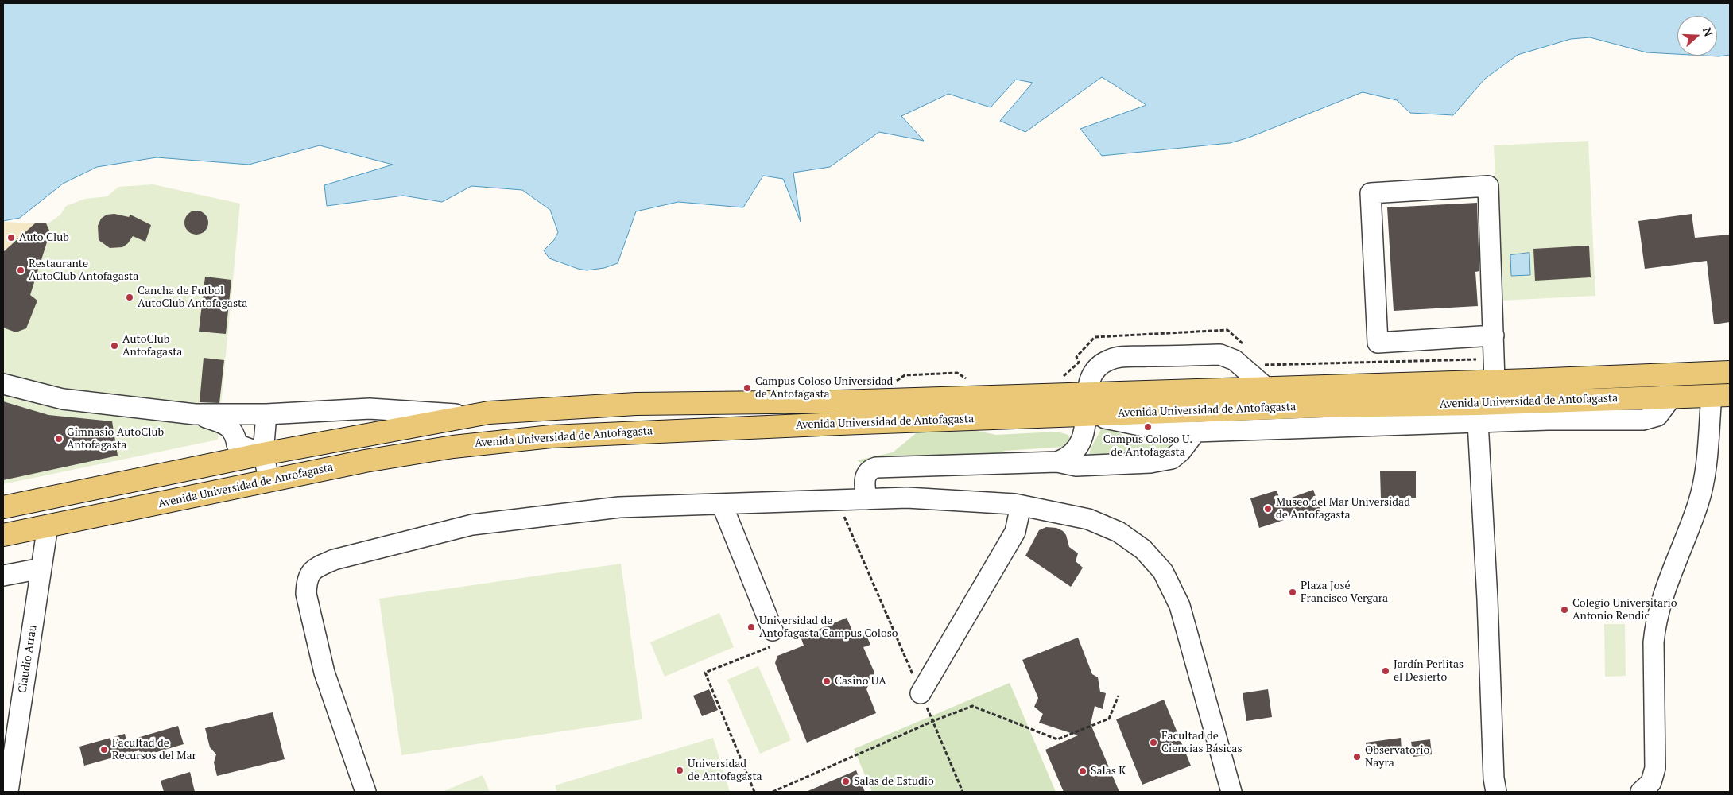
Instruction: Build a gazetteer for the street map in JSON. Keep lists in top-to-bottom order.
{
  "streets": {
    "main road": ["Avenida Universidad de Antofagasta"],
    "street": ["Claudio Arrau"]
  },
  "crossings": [
    ["Avenida Universidad de Antofagasta", "Claudio Arrau"]
  ],
  "places": [
    "Auto Club",
    "Restaurante AutoClub Antofagasta",
    "Cancha de Futbol AutoClub Antofagasta",
    "AutoClub Antofagasta",
    "Campus Coloso Universidad de Antofagasta",
    "Campus Coloso U. de Antofagasta",
    "Gimnasio AutoClub Antofagasta",
    "Museo del Mar Universidad de Antofagasta",
    "Plaza José Francisco Vergara",
    "Colegio Universitario Antonio Rendic",
    "Universidad de Antofagasta Campus Coloso",
    "Jardín Perlitas el Desierto",
    "Casino UA",
    "Facultad de Ciencias Básicas",
    "Facultad de Recursos del Mar",
    "Observatorio Nayra",
    "Universidad de Antofagasta",
    "Salas K",
    "Salas de Estudio"
  ],
  "north": "right"
}
